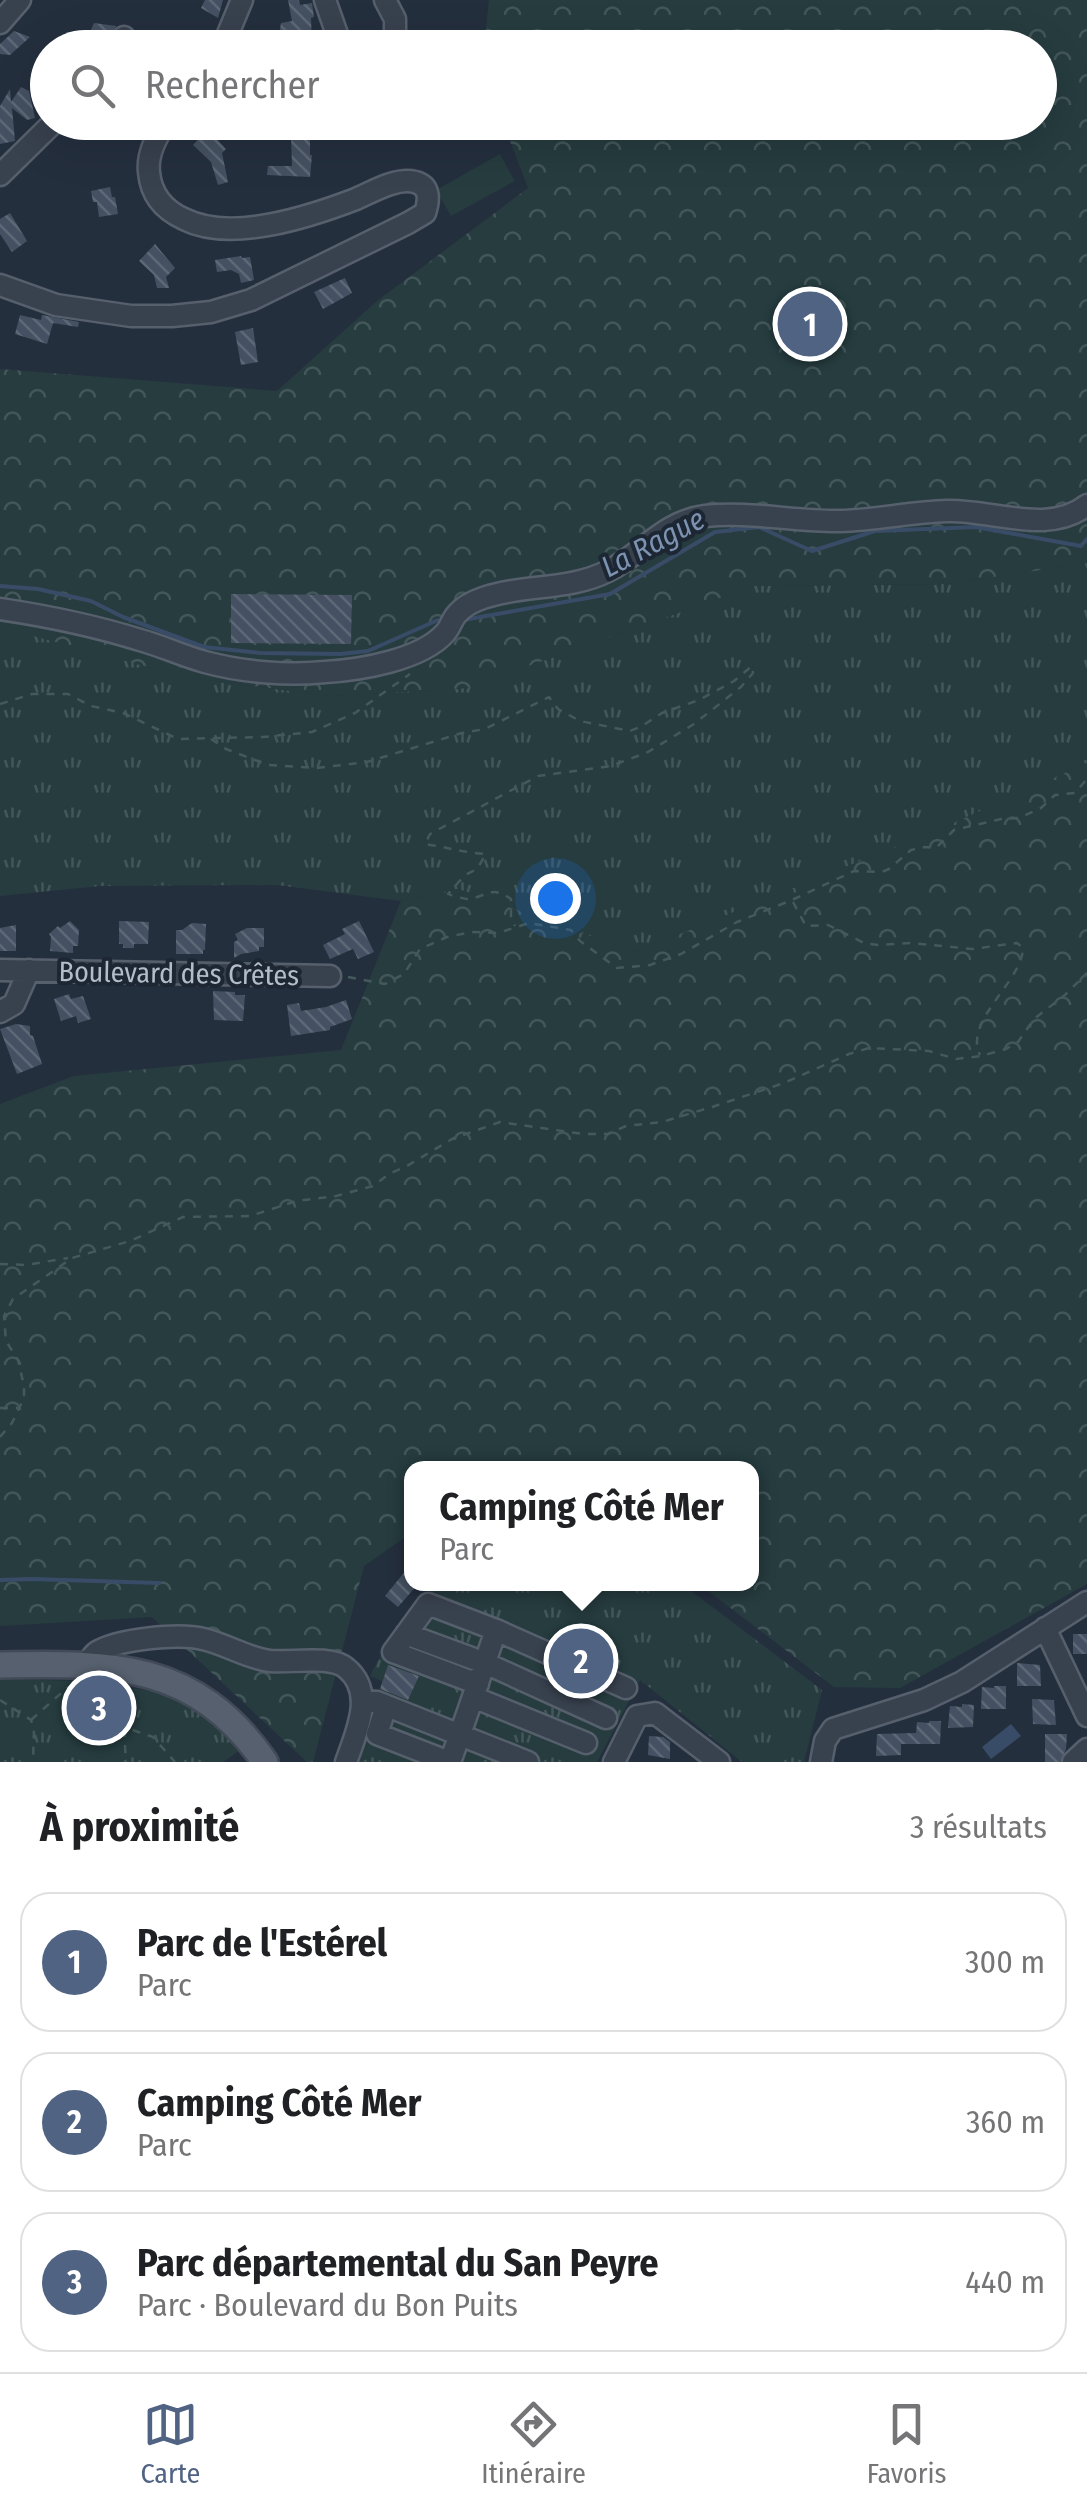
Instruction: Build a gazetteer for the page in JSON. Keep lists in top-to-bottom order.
{
  "streets": {
    "street": ["Boulevard des Crêtes"]
  },
  "water": ["La Rague"],
  "page": {
    "search": "Rechercher",
    "pins": ["1", "2", "3"],
    "popup": ["Camping Côté Mer", "Parc"],
    "heading": ["À proximité", "3 résultats"],
    "list": [
      {
        "mark": "1",
        "name": "Parc de l'Estérel",
        "note": "Parc",
        "value": "300 m"
      },
      {
        "mark": "2",
        "name": "Camping Côté Mer",
        "note": "Parc",
        "value": "360 m"
      },
      {
        "mark": "3",
        "name": "Parc départemental du San Peyre",
        "note": "Parc · Boulevard du Bon Puits",
        "value": "440 m"
      }
    ],
    "nav": ["Carte", "Itinéraire", "Favoris"]
  }
}
